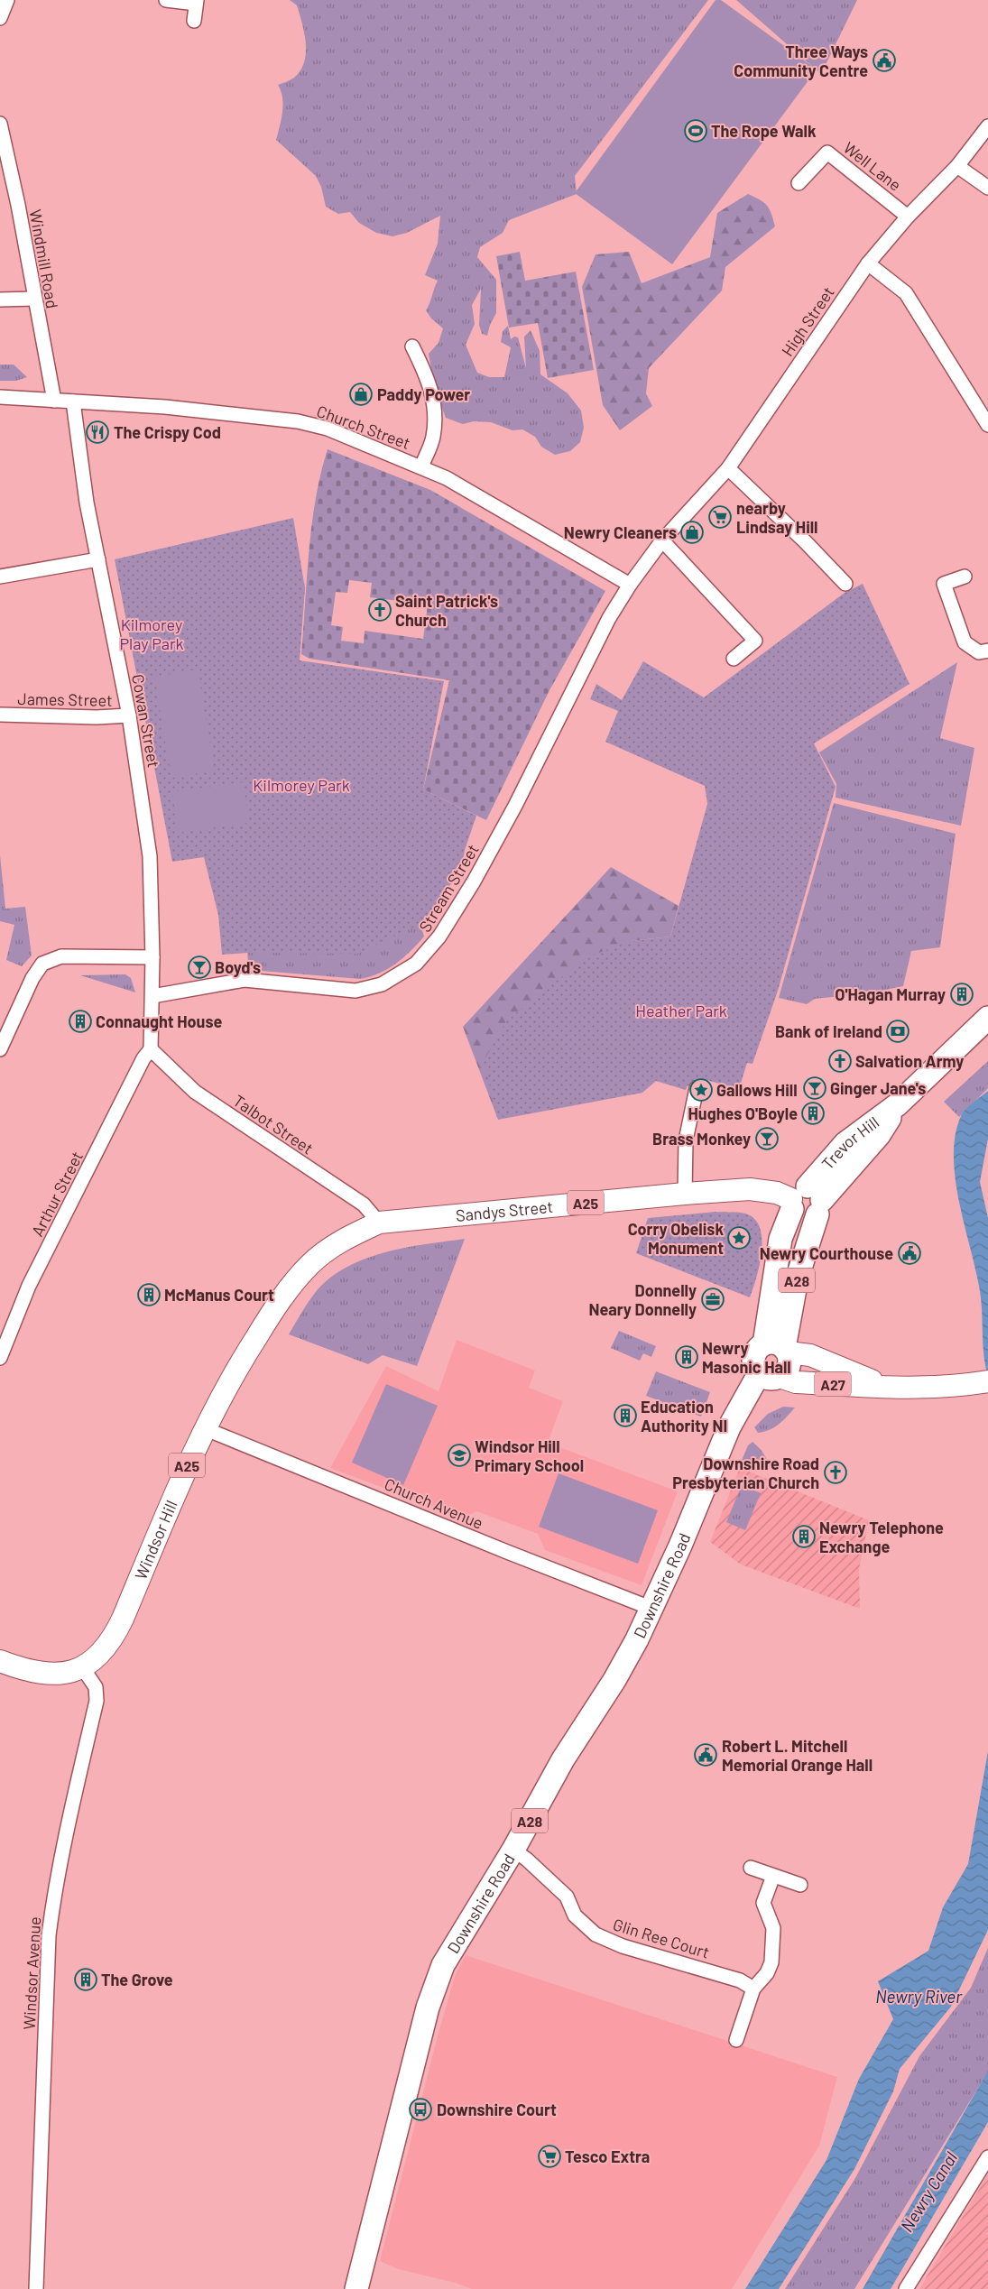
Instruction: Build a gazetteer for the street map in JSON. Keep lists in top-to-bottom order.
{
  "streets": {
    "highway": ["Trevor Hill", "A28", "Downshire Road"],
    "main road": [
      "A25",
      "Sandys Street",
      "A27",
      "Windsor Hill"
    ],
    "street": [
      "Well Lane",
      "Windmill Road",
      "High Street",
      "Church Street",
      "James Street",
      "Cowan Street",
      "Stream Street",
      "Talbot Street",
      "Arthur Street",
      "Church Avenue",
      "Glin Ree Court",
      "Windsor Avenue"
    ]
  },
  "crossings": [
    ["Well Lane", "High Street"],
    ["Windmill Road", "Church Street"],
    ["High Street", "Church Street"],
    ["High Street", "Stream Street"],
    ["Church Street", "Cowan Street"],
    ["Church Street", "Stream Street"],
    ["James Street", "Cowan Street"],
    ["Cowan Street", "Stream Street"],
    ["Cowan Street", "Talbot Street"],
    ["Cowan Street", "Arthur Street"],
    ["Talbot Street", "Arthur Street"],
    ["Talbot Street", "Sandys Street"],
    ["Talbot Street", "Windsor Hill"],
    ["Trevor Hill", "Sandys Street"],
    ["Trevor Hill", "Downshire Road"],
    ["Sandys Street", "Windsor Hill"],
    ["Sandys Street", "Downshire Road"],
    ["A27", "Downshire Road"],
    ["Church Avenue", "Windsor Hill"],
    ["Church Avenue", "Downshire Road"],
    ["Windsor Hill", "Windsor Avenue"],
    ["Downshire Road", "Glin Ree Court"]
  ],
  "water": ["Newry River", "Newry Canal"],
  "parks": ["Kilmorey Play Park", "Kilmorey Park", "Heather Park"],
  "places": {
    "public building": ["Three Ways Community Centre", "Newry Courthouse", "Robert L. Mitchell Memorial Orange Hall"],
    "sports": ["The Rope Walk"],
    "shop": ["Paddy Power", "Newry Cleaners"],
    "restaurant": ["The Crispy Cod"],
    "supermarket": ["nearby Lindsay Hill", "Tesco Extra"],
    "church": ["Saint Patrick's Church", "Salvation Army", "Downshire Road Presbyterian Church"],
    "bar": ["Boyd's", "Ginger Jane's", "Brass Monkey"],
    "building": [
      "O'Hagan Murray",
      "Connaught House",
      "Hughes O'Boyle",
      "McManus Court",
      "Newry Masonic Hall",
      "Education Authority NI",
      "Newry Telephone Exchange",
      "The Grove"
    ],
    "bank": ["Bank of Ireland"],
    "place": ["Gallows Hill", "Corry Obelisk Monument"],
    "office": ["Donnelly Neary Donnelly"],
    "school or university": ["Windsor Hill Primary School"],
    "bus stop": ["Downshire Court"]
  }
}
